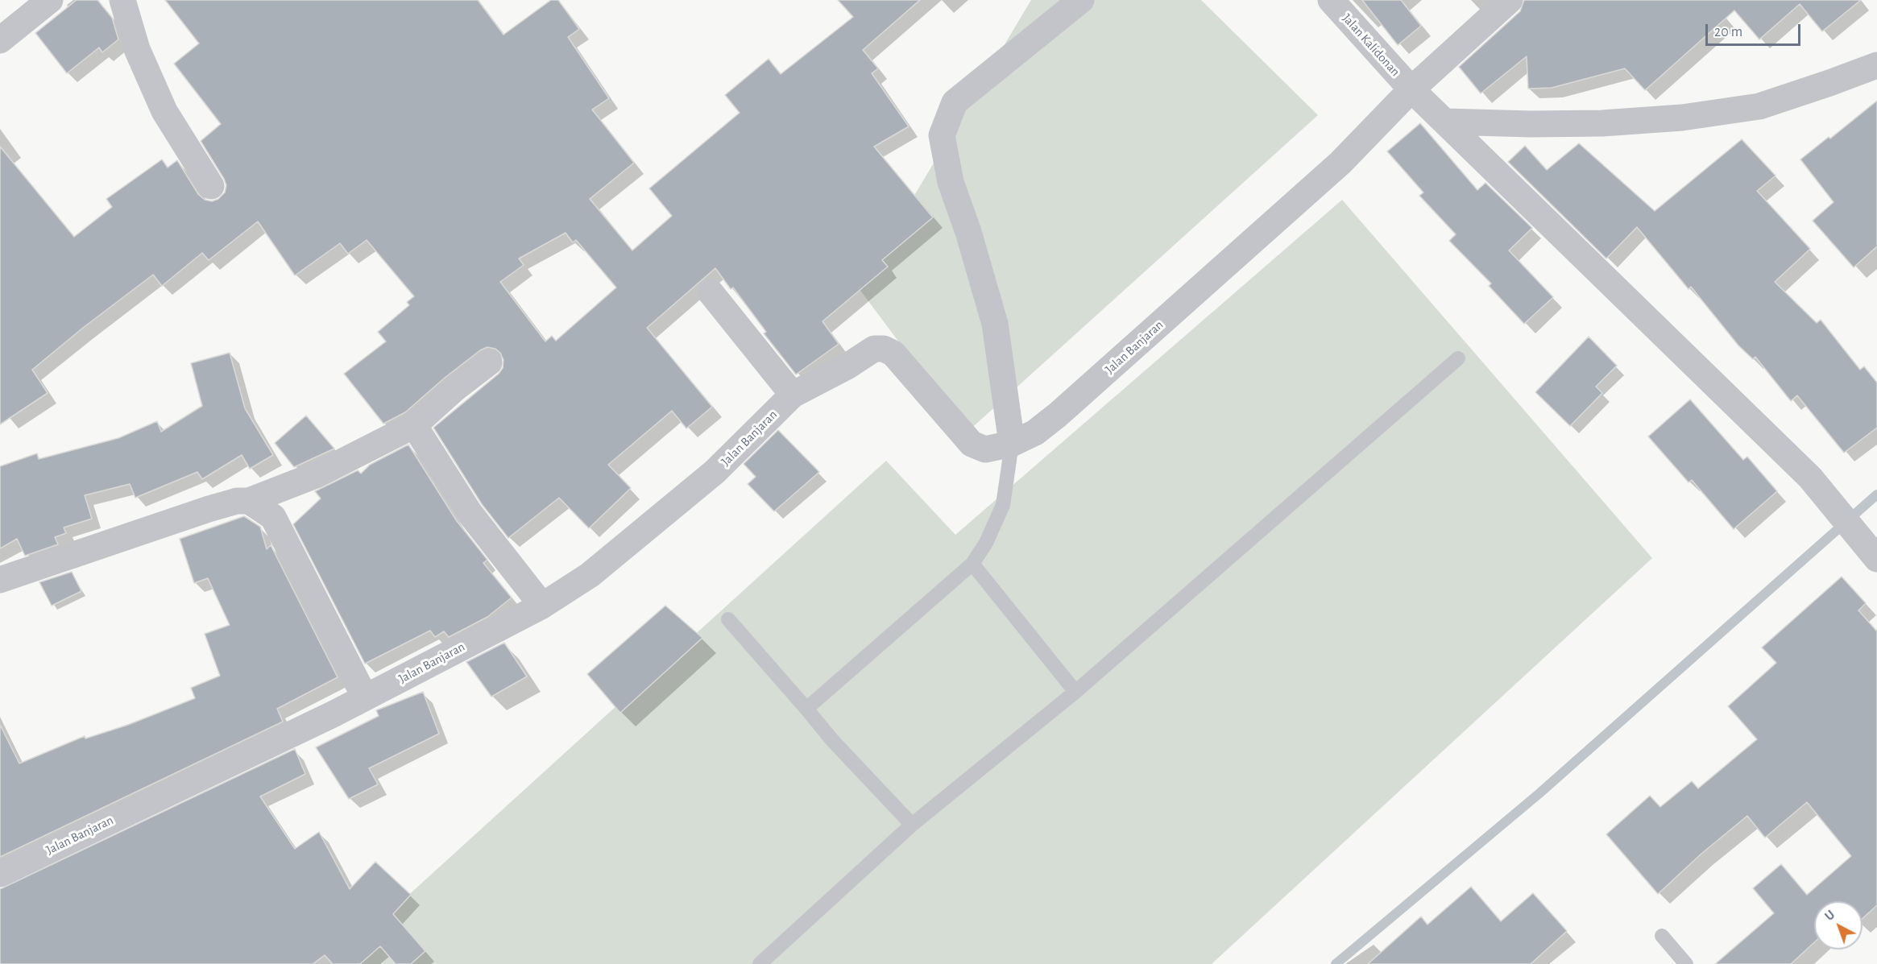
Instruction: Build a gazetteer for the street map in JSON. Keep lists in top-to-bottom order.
{
  "streets": {
    "street": ["Jalan Kalidonan", "Jalan Banjaran"]
  },
  "crossings": [
    ["Jalan Kalidonan", "Jalan Banjaran"]
  ],
  "scale_bar": "20 m",
  "north": "top left"
}
